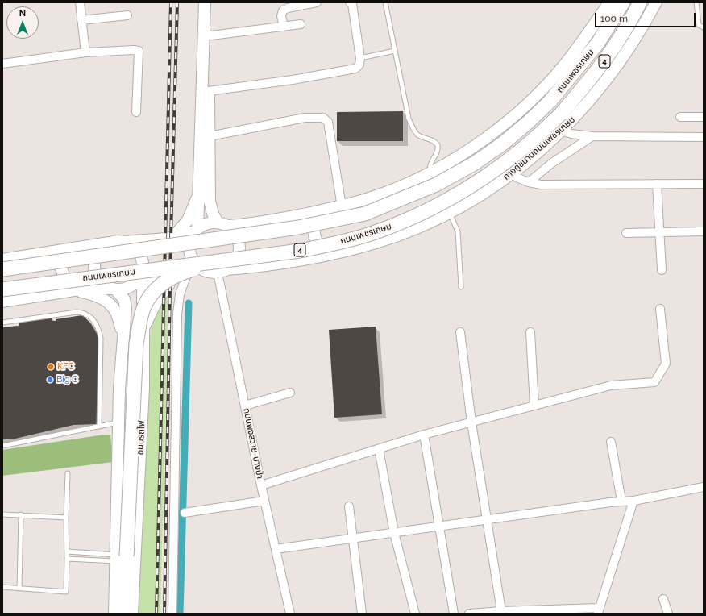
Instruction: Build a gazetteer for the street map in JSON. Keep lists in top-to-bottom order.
{
  "streets": {
    "highway": ["4", "ถนนเพชรเกษม"],
    "main road": ["ทางคู่ขนานถนนเพชรเกษม", "ถนนรถไฟ"],
    "street": ["ถนนพงสวาย-บางป่า"]
  },
  "crossings": [
    ["ถนนเพชรเกษม", "ทางคู่ขนานถนนเพชรเกษม"],
    ["ถนนเพชรเกษม", "ถนนรถไฟ"],
    ["ถนนเพชรเกษม", "ถนนพงสวาย-บางป่า"],
    ["ทางคู่ขนานถนนเพชรเกษม", "ถนนพงสวาย-บางป่า"]
  ],
  "places": ["KFC", "Big C"],
  "scale_bar": "100 m",
  "north": "top"
}
